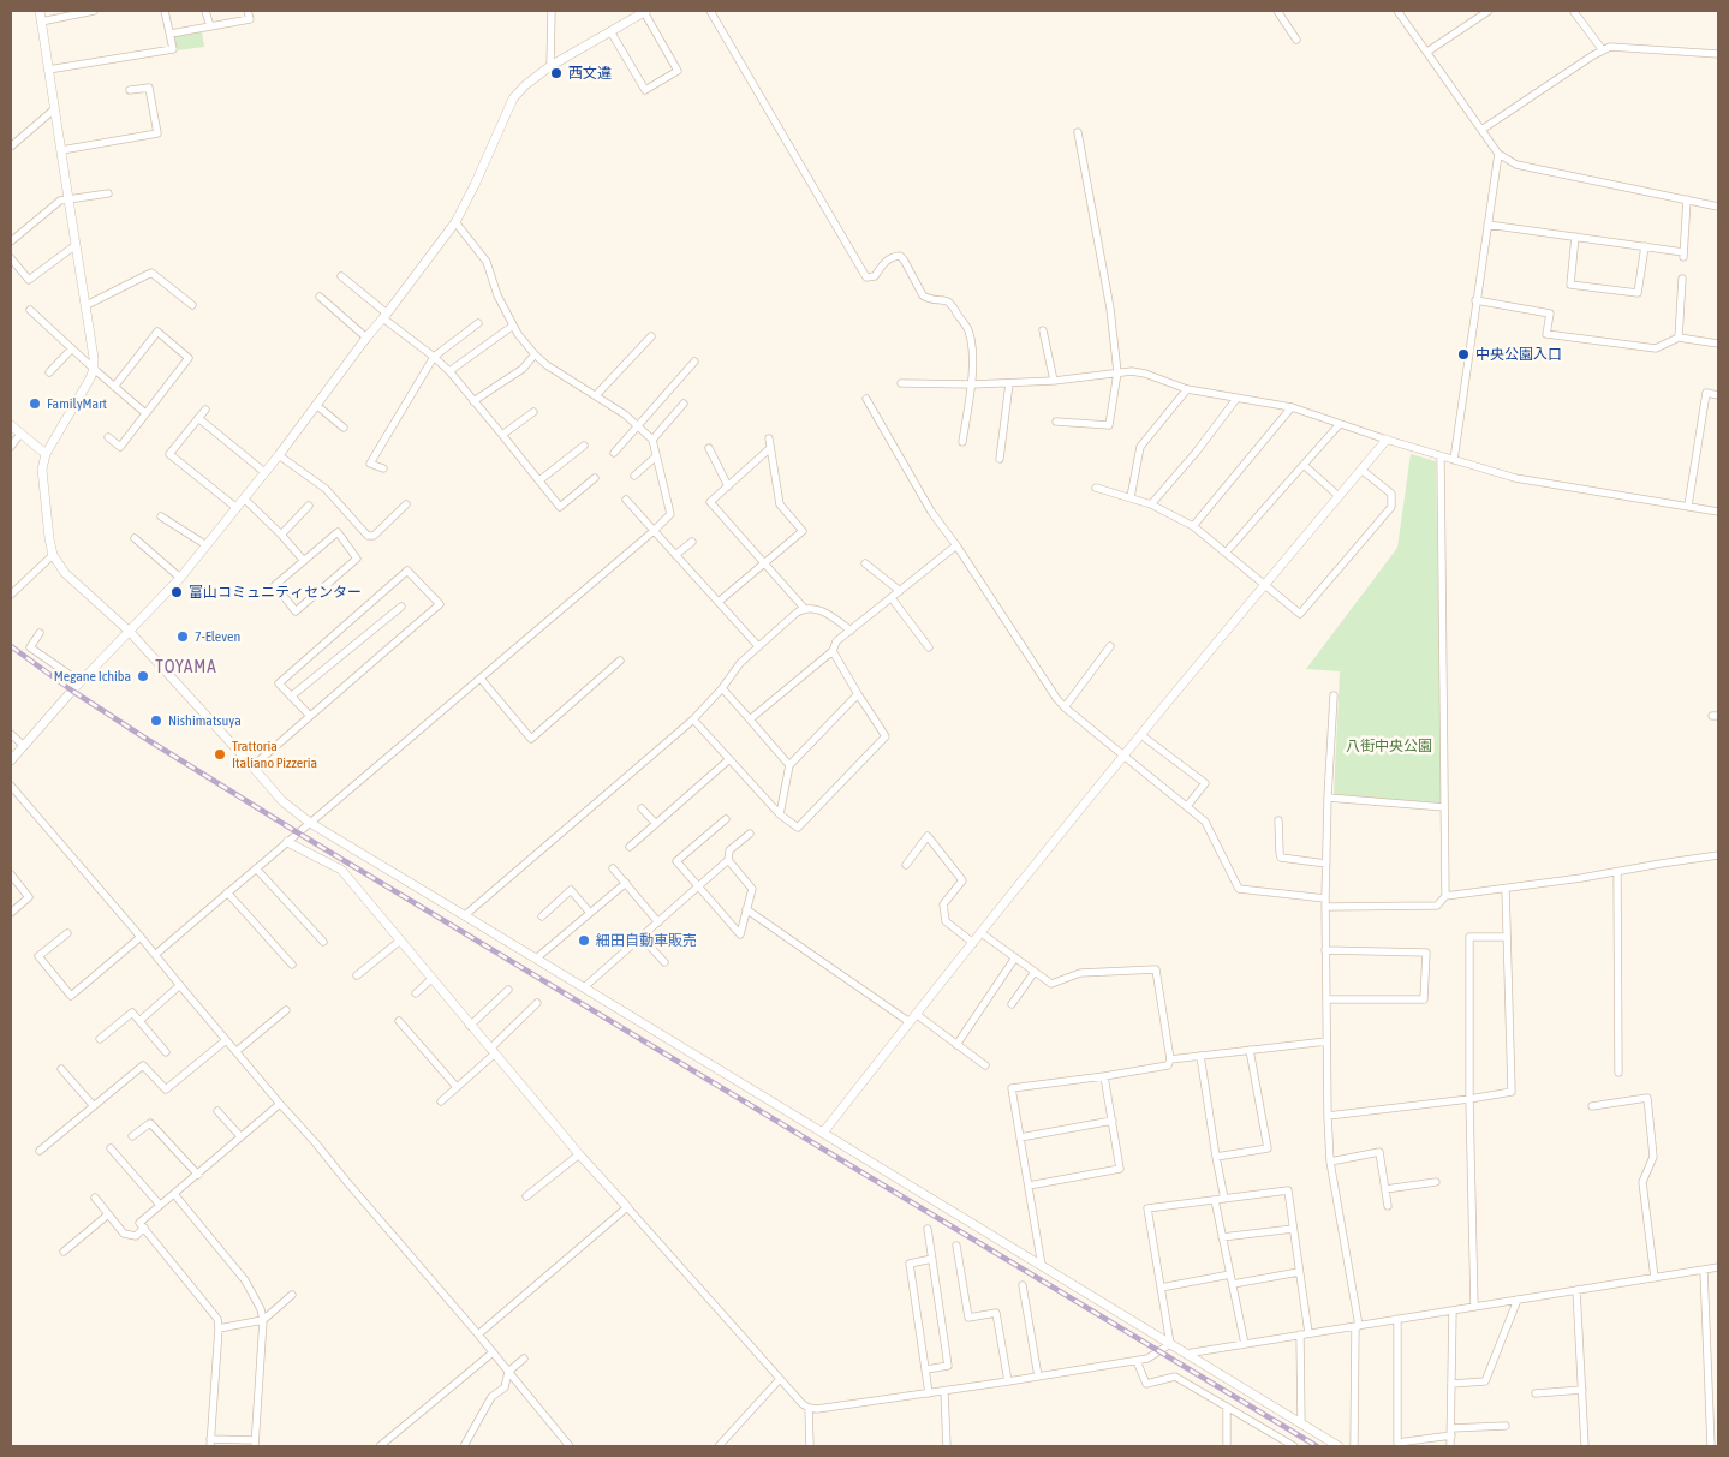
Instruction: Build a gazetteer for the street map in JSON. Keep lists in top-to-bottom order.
{
  "districts": ["TOYAMA"],
  "parks": ["八街中央公園"],
  "places": [
    "西文違",
    "中央公園入口",
    "FamilyMart",
    "富山コミュニティセンター",
    "7-Eleven",
    "Megane Ichiba",
    "Nishimatsuya",
    "Trattoria Italiano Pizzeria",
    "細田自動車販売"
  ]
}
